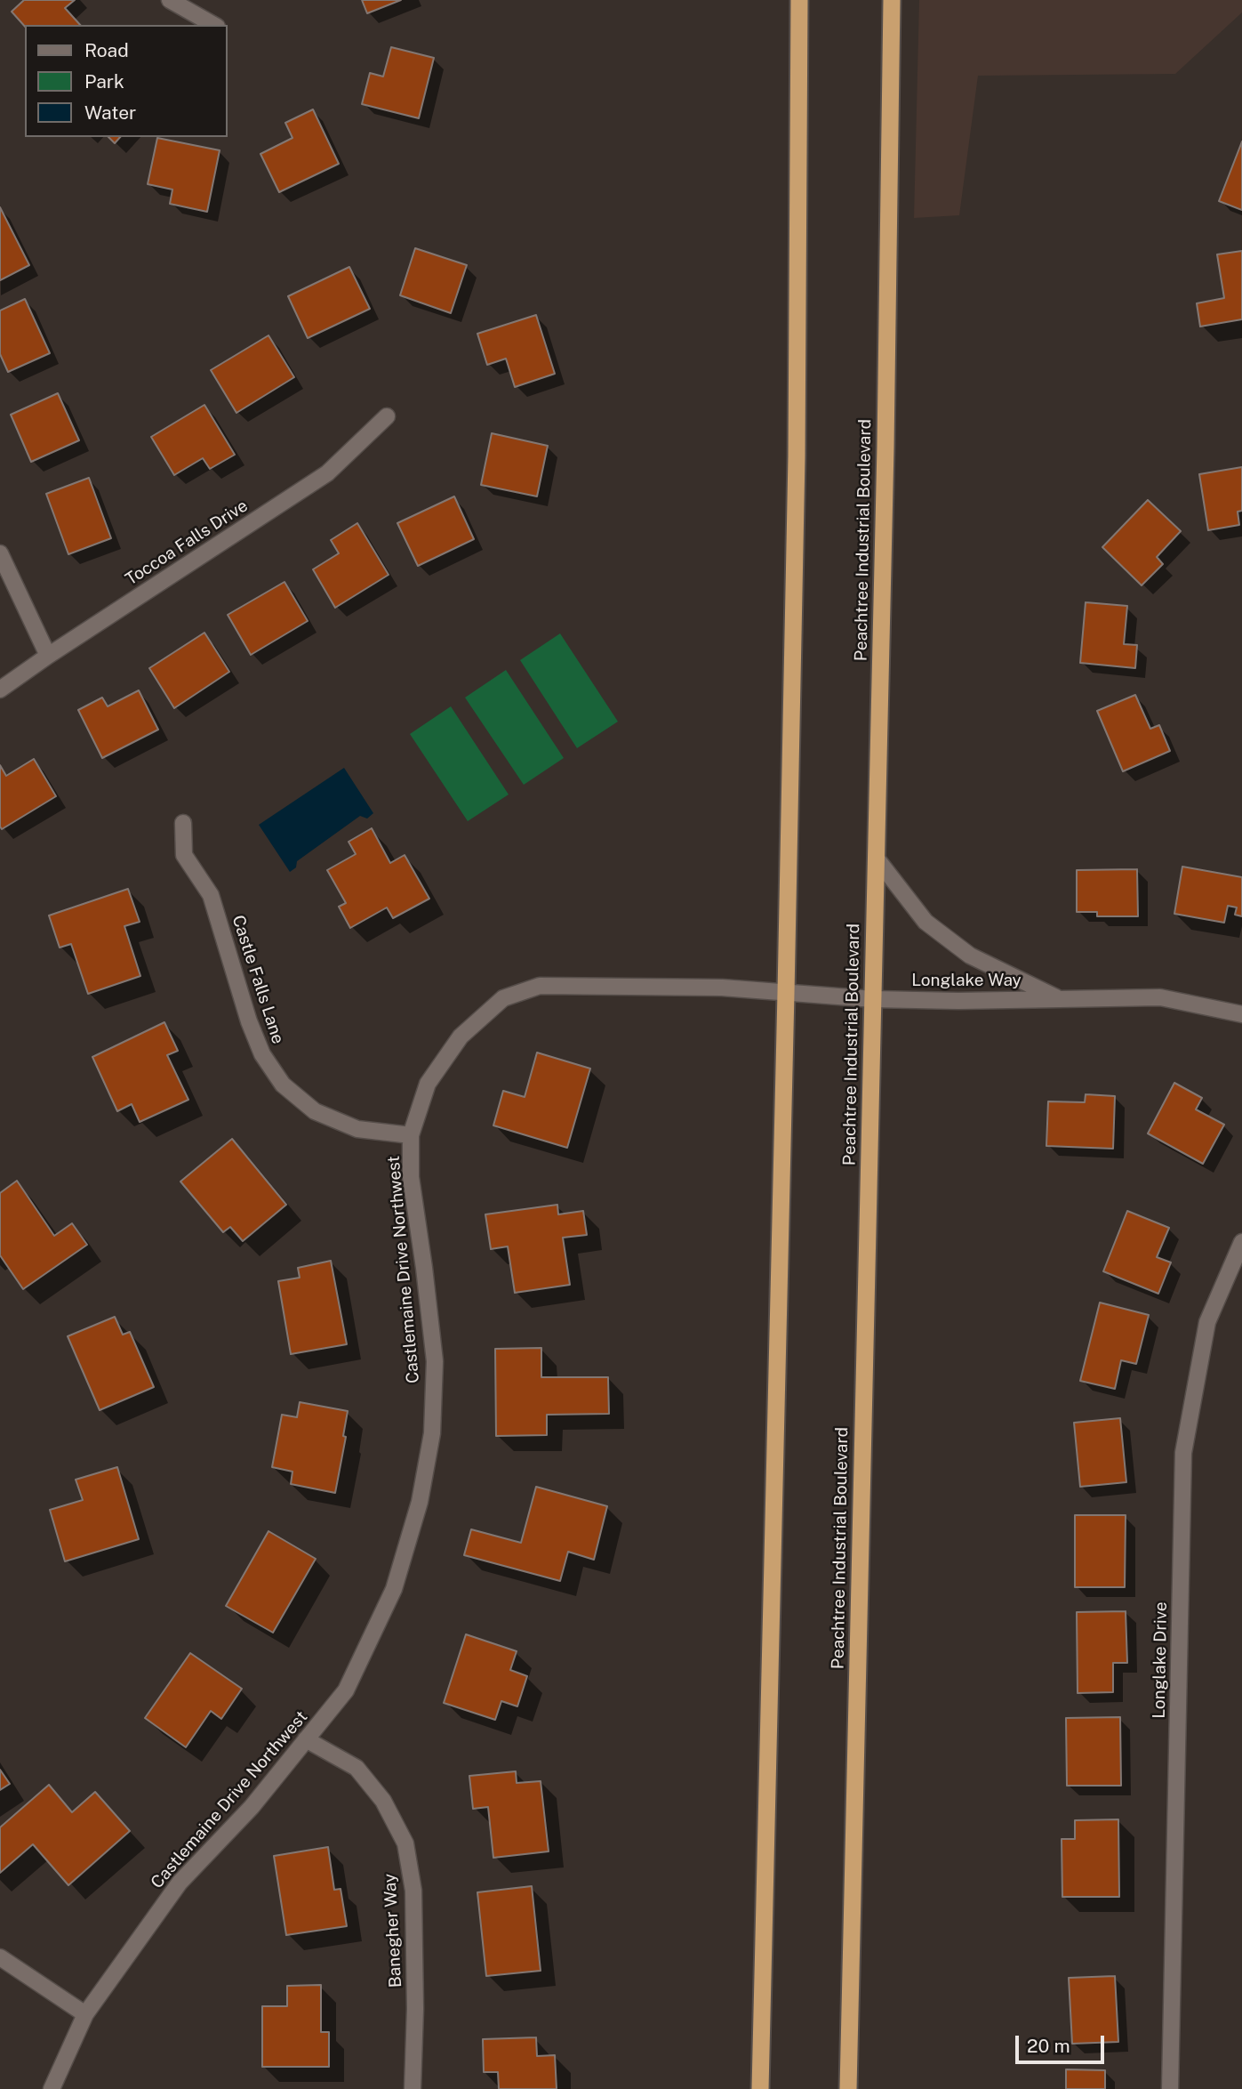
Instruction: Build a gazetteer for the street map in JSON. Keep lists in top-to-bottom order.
{
  "streets": {
    "highway": ["Peachtree Industrial Boulevard"],
    "street": [
      "Toccoa Falls Drive",
      "Castle Falls Lane",
      "Longlake Way",
      "Castlemaine Drive Northwest",
      "Longlake Drive",
      "Banegher Way"
    ]
  },
  "crossings": [
    ["Peachtree Industrial Boulevard", "Longlake Way"],
    ["Peachtree Industrial Boulevard", "Castlemaine Drive Northwest"],
    ["Castle Falls Lane", "Castlemaine Drive Northwest"],
    ["Longlake Way", "Castlemaine Drive Northwest"],
    ["Castlemaine Drive Northwest", "Banegher Way"]
  ],
  "legend": ["Road", "Park", "Water"],
  "scale_bar": "20 m"
}
